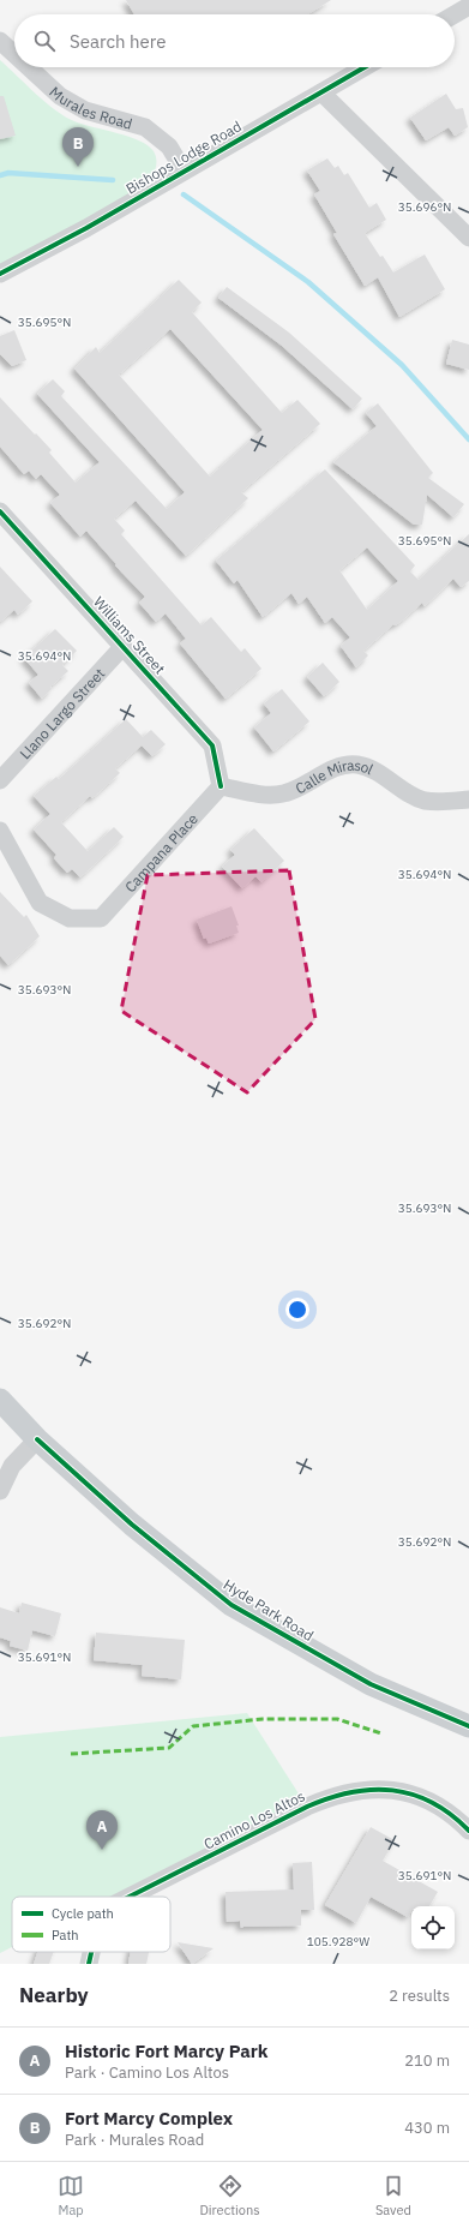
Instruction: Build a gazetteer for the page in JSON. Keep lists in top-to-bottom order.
{
  "streets": {
    "main road": ["Hyde Park Road"],
    "street": [
      "Murales Road",
      "Bishops Lodge Road",
      "Williams Street",
      "Llano Largo Street",
      "Calle Mirasol",
      "Campana Place",
      "Camino Los Altos"
    ]
  },
  "crossings": [
    ["Murales Road", "Bishops Lodge Road"],
    ["Williams Street", "Llano Largo Street"],
    ["Williams Street", "Calle Mirasol"],
    ["Williams Street", "Campana Place"],
    ["Calle Mirasol", "Campana Place"]
  ],
  "legend": ["Cycle path", "Path"],
  "page": {
    "search": "Search here",
    "pins": ["B", "A"],
    "heading": ["Nearby", "2 results"],
    "list": [
      {
        "mark": "A",
        "name": "Historic Fort Marcy Park",
        "note": "Park · Camino Los Altos",
        "value": "210 m"
      },
      {
        "mark": "B",
        "name": "Fort Marcy Complex",
        "note": "Park · Murales Road",
        "value": "430 m"
      }
    ],
    "nav": ["Map", "Directions", "Saved"]
  },
  "coordinates": [
    "35.696°N",
    "35.695°N",
    "35.694°N",
    "35.693°N",
    "35.692°N",
    "35.691°N",
    "105.928°W"
  ]
}
